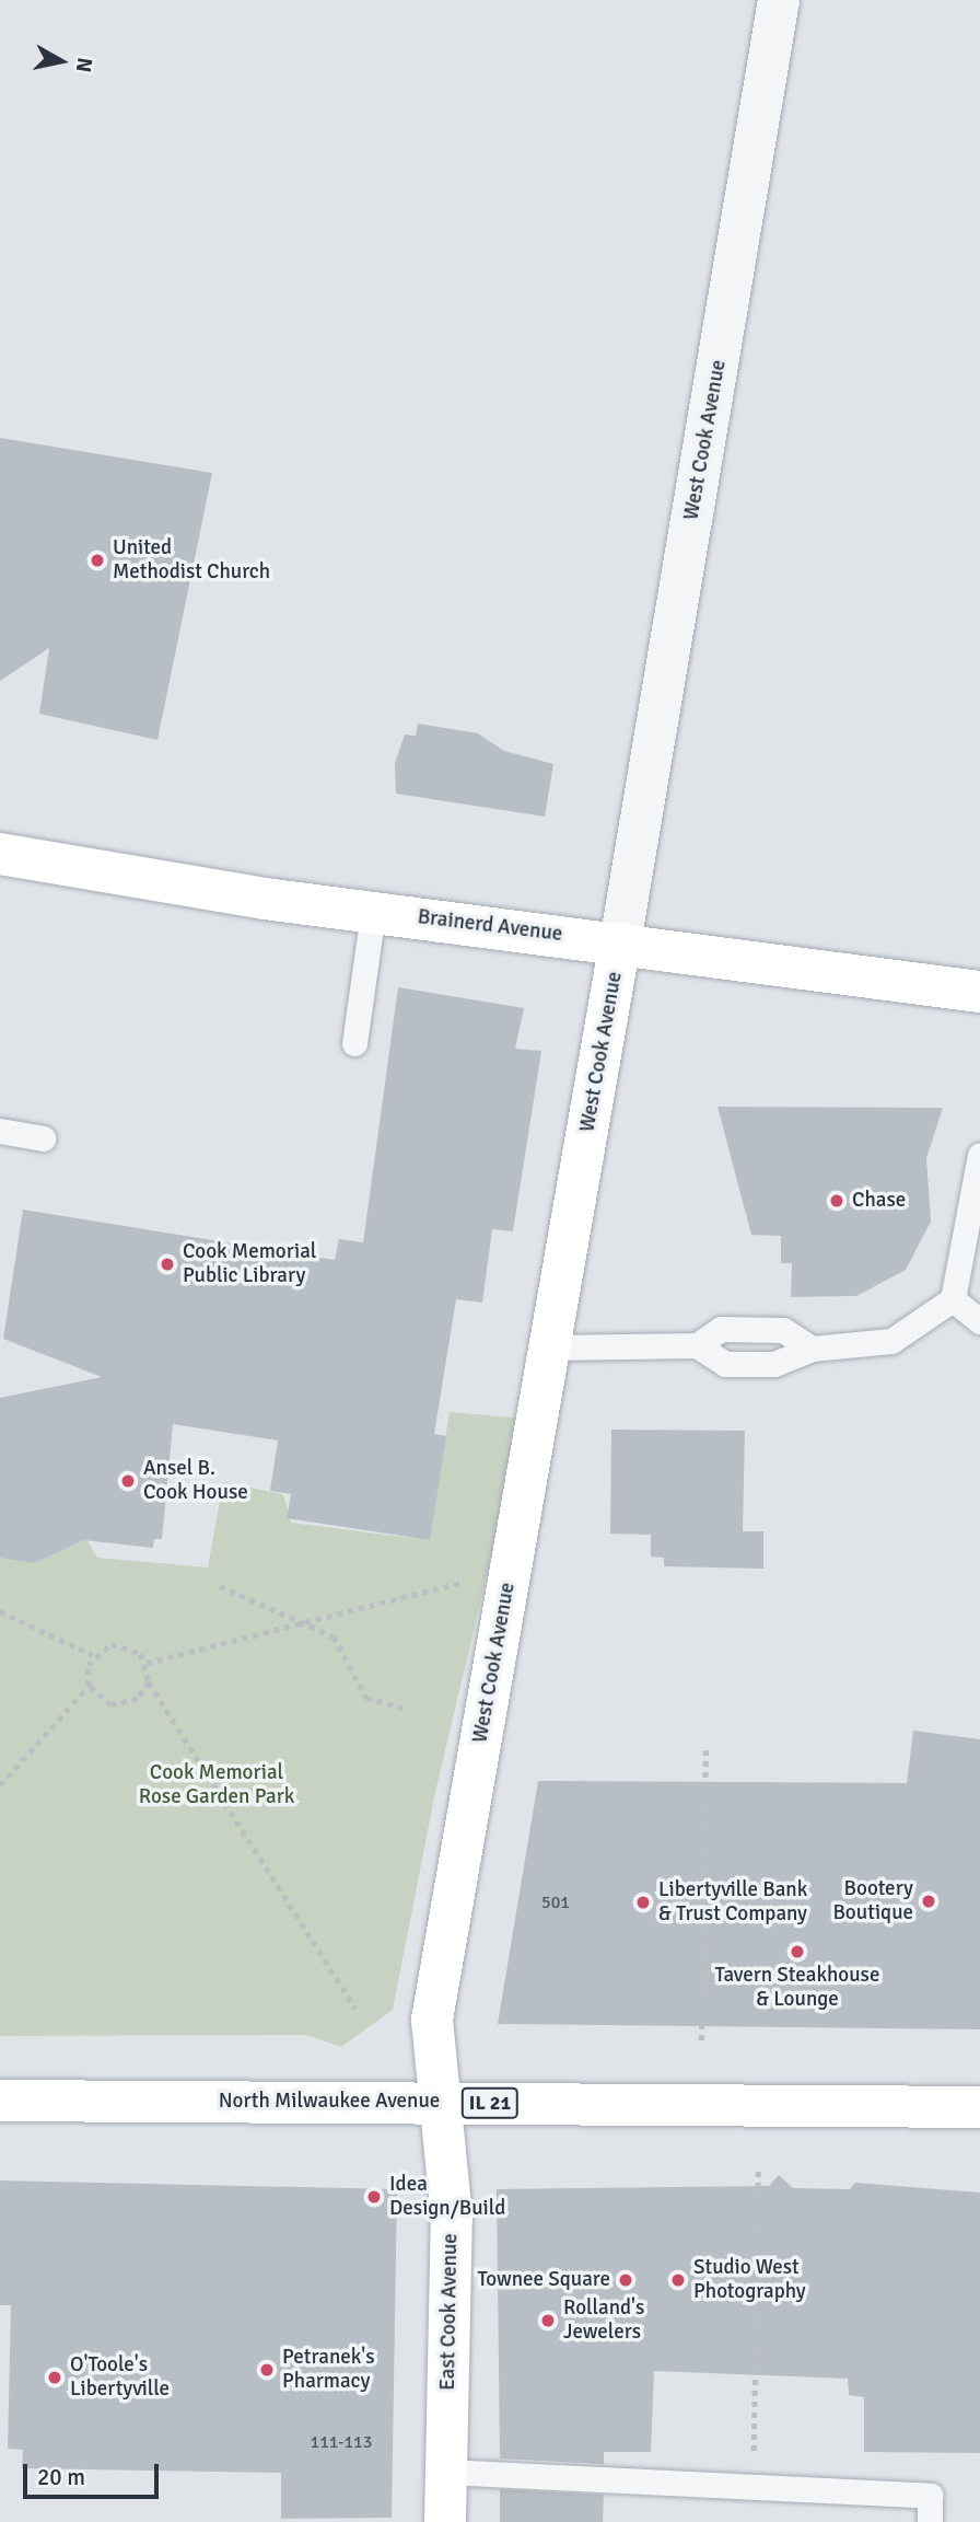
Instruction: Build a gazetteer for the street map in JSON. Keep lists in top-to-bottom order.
{
  "streets": {
    "street": [
      "West Cook Avenue",
      "Brainerd Avenue",
      "North Milwaukee Avenue",
      "IL 21",
      "East Cook Avenue"
    ]
  },
  "crossings": [
    ["West Cook Avenue", "Brainerd Avenue"],
    ["West Cook Avenue", "North Milwaukee Avenue"],
    ["West Cook Avenue", "East Cook Avenue"],
    ["North Milwaukee Avenue", "East Cook Avenue"]
  ],
  "parks": ["Cook Memorial Rose Garden Park"],
  "places": [
    "United Methodist Church",
    "Chase",
    "Cook Memorial Public Library",
    "Ansel B. Cook House",
    "Bootery Boutique",
    "Libertyville Bank & Trust Company",
    "Tavern Steakhouse & Lounge",
    "Idea Design/Build",
    "Townee Square",
    "Studio West Photography",
    "Rolland's Jewelers",
    "Petranek's Pharmacy",
    "O'Toole's Libertyville"
  ],
  "house_numbers": ["501", "111-113"],
  "scale_bar": "20 m",
  "north": "right"
}
